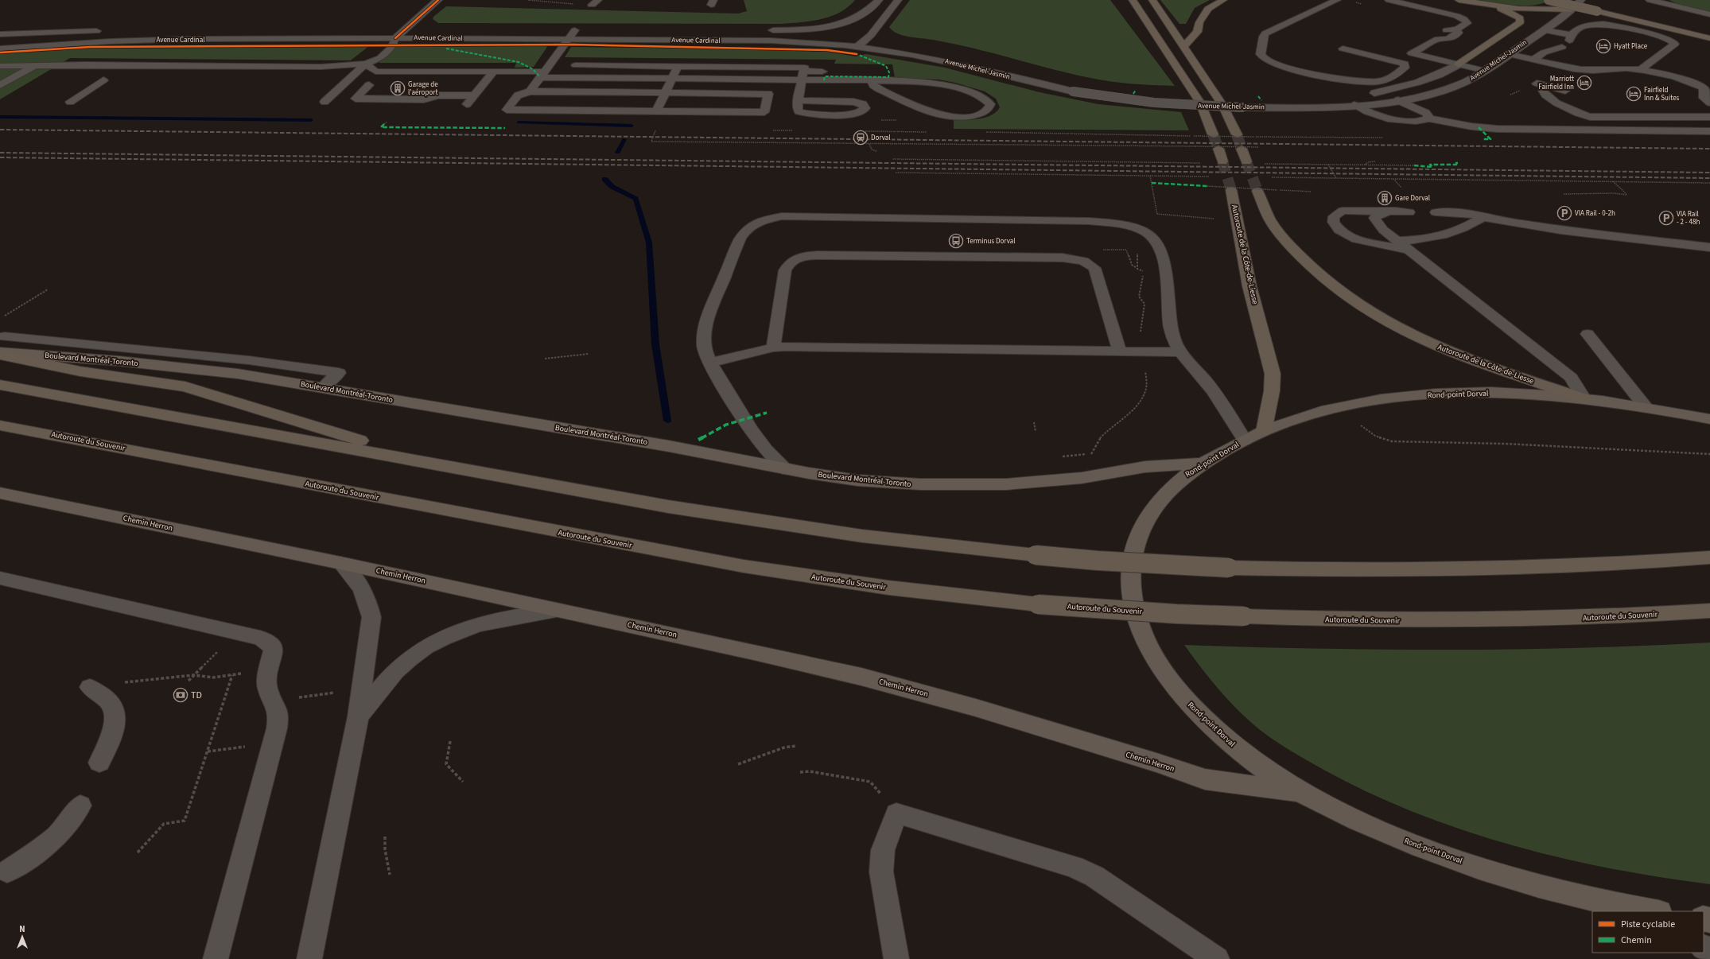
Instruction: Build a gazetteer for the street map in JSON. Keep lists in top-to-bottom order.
{
  "streets": {
    "highway": ["Autoroute de la Côte-de-Liesse", "Autoroute du Souvenir"],
    "main road": [
      "Avenue Cardinal",
      "Avenue Michel-Jasmin",
      "Boulevard Montréal-Toronto",
      "Rond-point Dorval",
      "Chemin Herron"
    ]
  },
  "crossings": [
    ["Avenue Cardinal", "Avenue Michel-Jasmin"],
    ["Autoroute de la Côte-de-Liesse", "Rond-point Dorval"],
    ["Boulevard Montréal-Toronto", "Rond-point Dorval"],
    ["Rond-point Dorval", "Chemin Herron"]
  ],
  "places": {
    "hotel": ["Hyatt Place", "Marriott Fairfield Inn", "Fairfield Inn & Suites"],
    "building": ["Garage de l'aéroport", "Gare Dorval"],
    "station": ["Dorval"],
    "parking": ["VIA Rail - 0-2h", "VIA Rail - 2 - 48h"],
    "bus stop": ["Terminus Dorval"],
    "bank": ["TD"]
  },
  "legend": ["Piste cyclable", "Chemin"],
  "north": "top"
}
